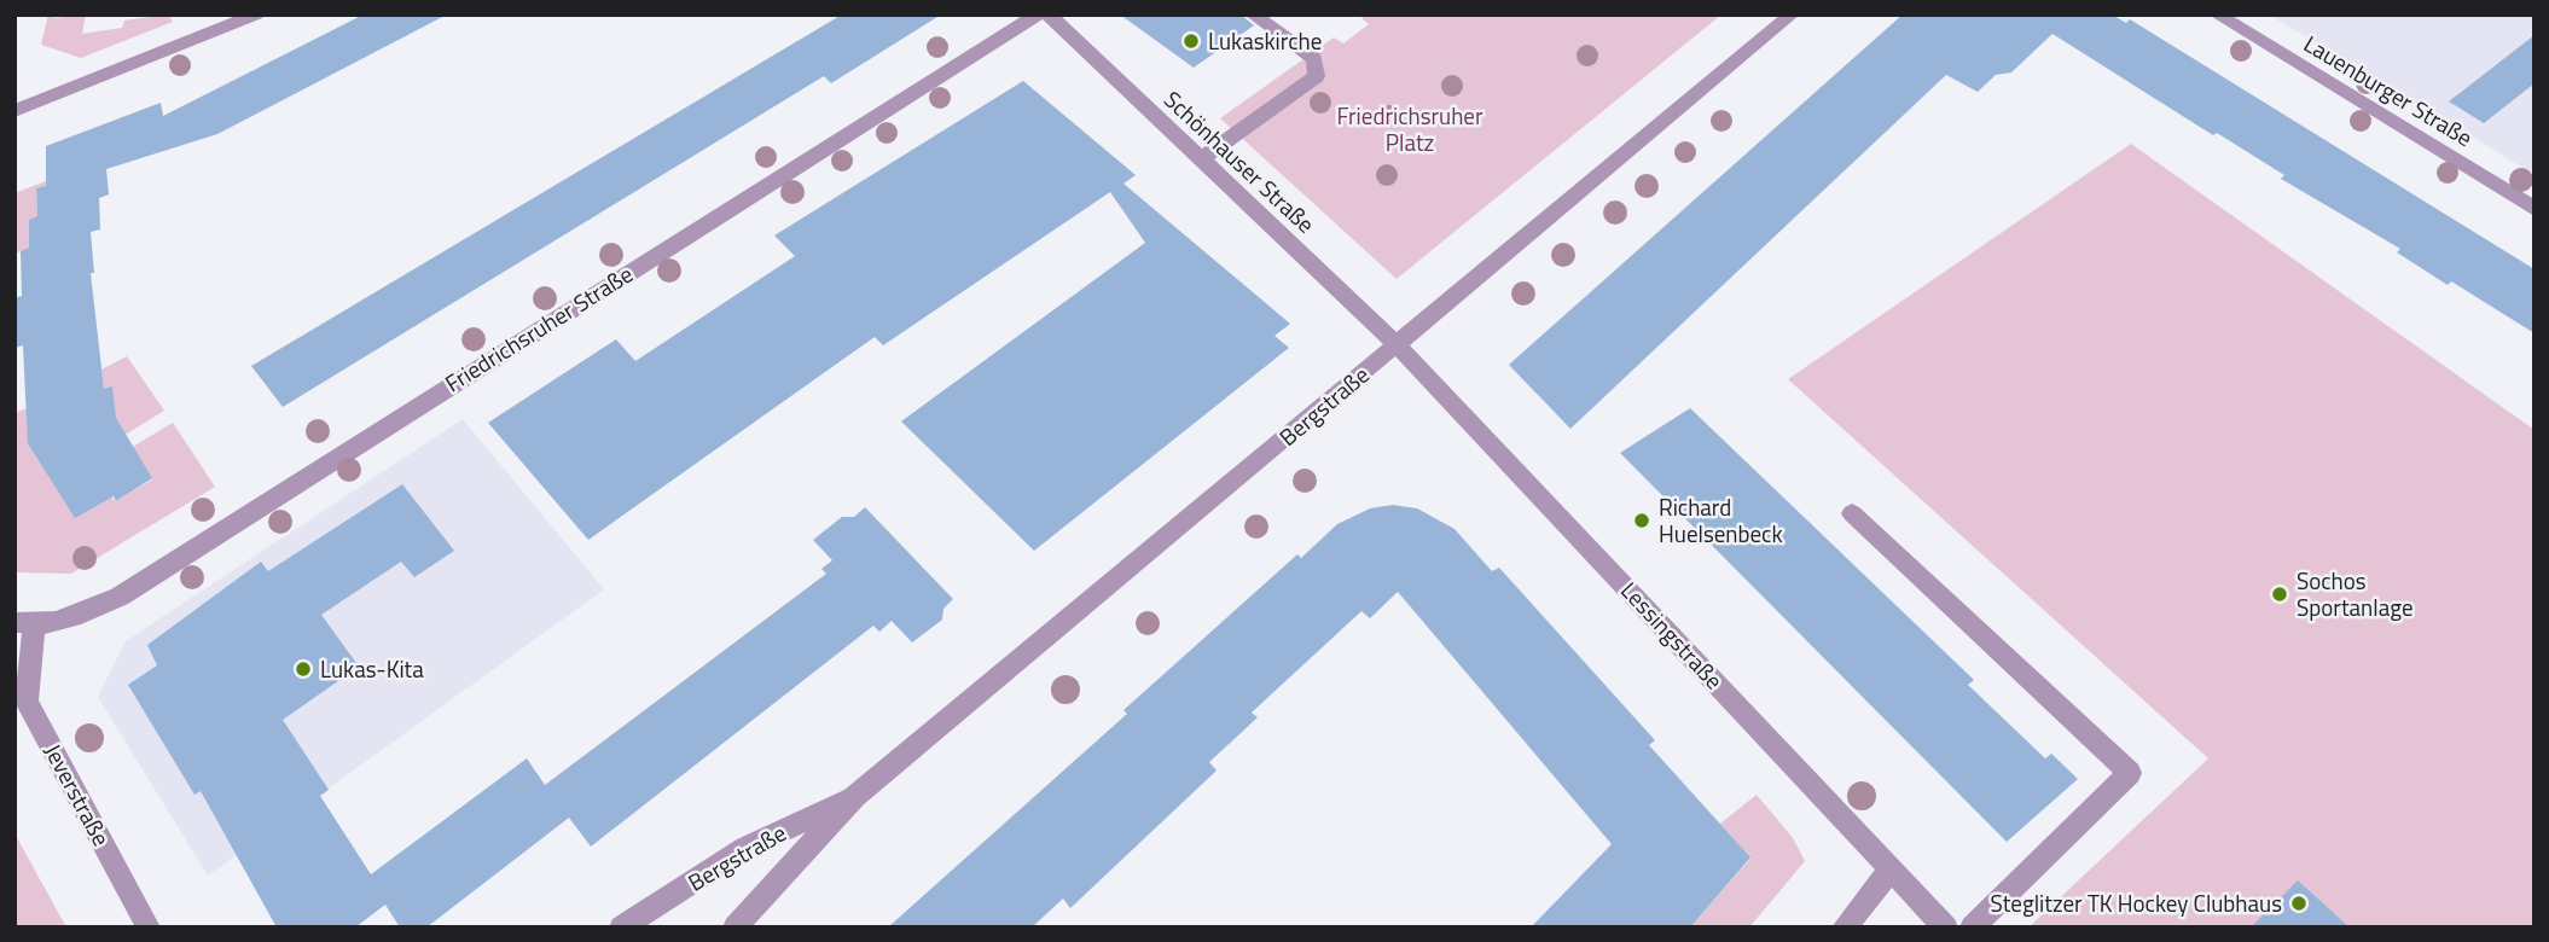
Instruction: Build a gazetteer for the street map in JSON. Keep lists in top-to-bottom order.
{
  "streets": {
    "street": [
      "Lauenburger Straße",
      "Schönhauser Straße",
      "Friedrichsruher Straße",
      "Bergstraße",
      "Lessingstraße",
      "Jeverstraße"
    ]
  },
  "crossings": [
    ["Schönhauser Straße", "Bergstraße"],
    ["Schönhauser Straße", "Lessingstraße"],
    ["Friedrichsruher Straße", "Jeverstraße"],
    ["Bergstraße", "Lessingstraße"]
  ],
  "parks": ["Friedrichsruher Platz"],
  "places": [
    "Lukaskirche",
    "Richard Huelsenbeck",
    "Sochos Sportanlage",
    "Lukas-Kita",
    "Steglitzer TK Hockey Clubhaus"
  ]
}
